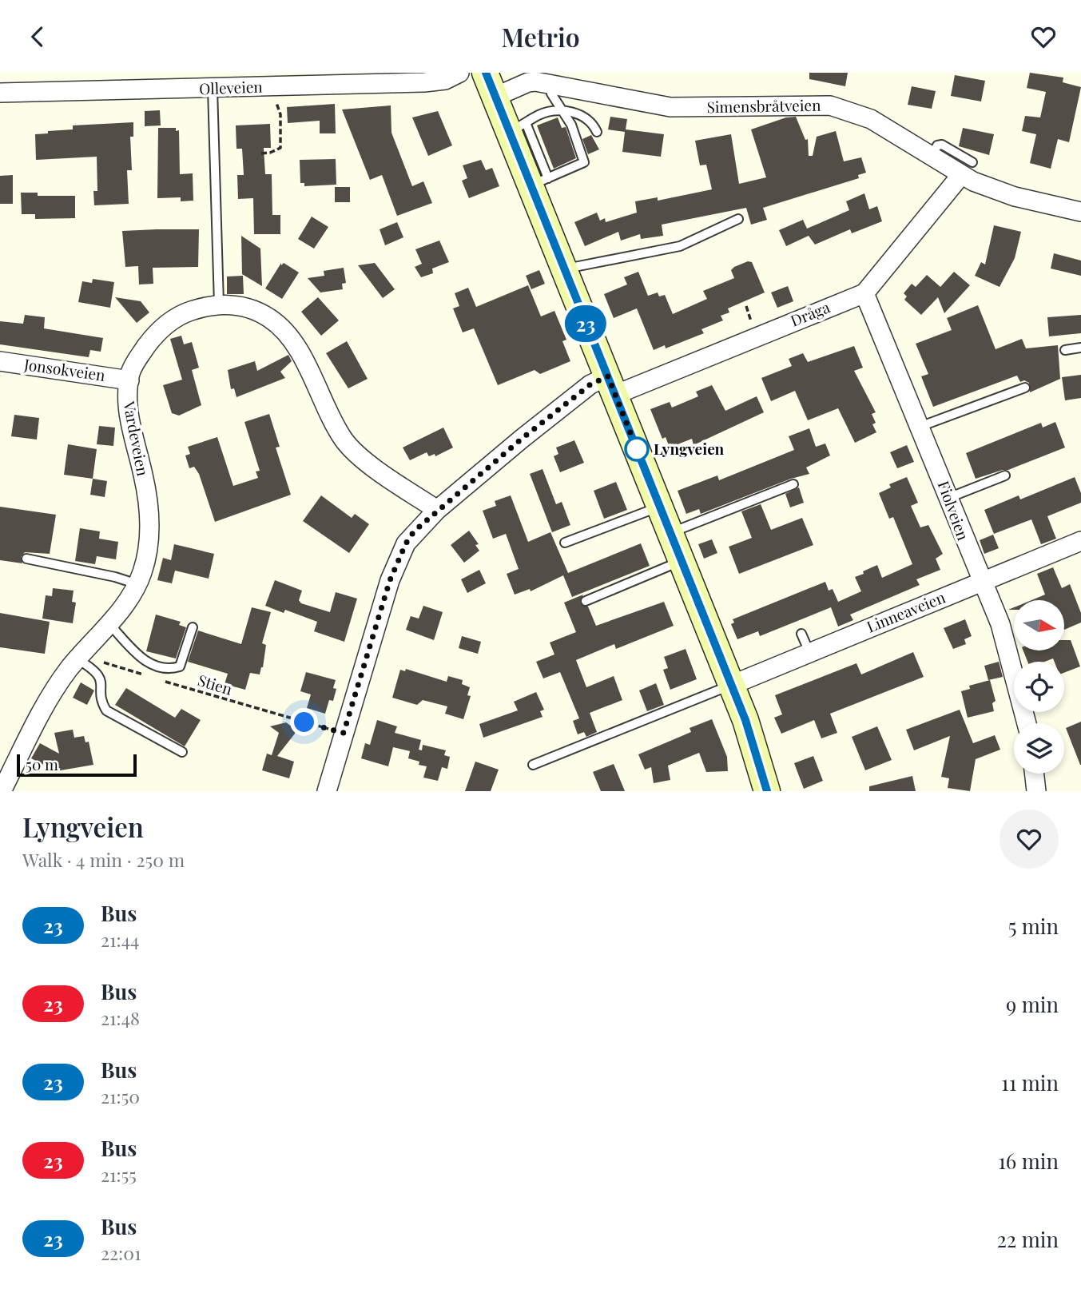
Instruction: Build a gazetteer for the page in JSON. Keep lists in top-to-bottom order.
{
  "streets": {
    "street": [
      "Olleveien",
      "Simensbråtveien",
      "Dråga",
      "Jonsokveien",
      "Vardeveien",
      "Fiolveien",
      "Linneaveien"
    ],
    "path": ["Stien"]
  },
  "crossings": [
    ["Simensbråtveien", "Dråga"],
    ["Dråga", "Fiolveien"],
    ["Jonsokveien", "Vardeveien"],
    ["Fiolveien", "Linneaveien"]
  ],
  "places": ["Lyngveien"],
  "lines": ["bus line 23"],
  "scale_bar": "50 m",
  "north": "right",
  "page": {
    "header": "Metrio",
    "on_map": "23",
    "scale": "50 m",
    "heading": ["Lyngveien", "Walk · 4 min · 250 m"],
    "list": [
      {
        "mark": "23",
        "name": "Bus",
        "note": "21:44",
        "value": "5 min"
      },
      {
        "mark": "23",
        "name": "Bus",
        "note": "21:48",
        "value": "9 min"
      },
      {
        "mark": "23",
        "name": "Bus",
        "note": "21:50",
        "value": "11 min"
      },
      {
        "mark": "23",
        "name": "Bus",
        "note": "21:55",
        "value": "16 min"
      },
      {
        "mark": "23",
        "name": "Bus",
        "note": "22:01",
        "value": "22 min"
      }
    ]
  }
}
